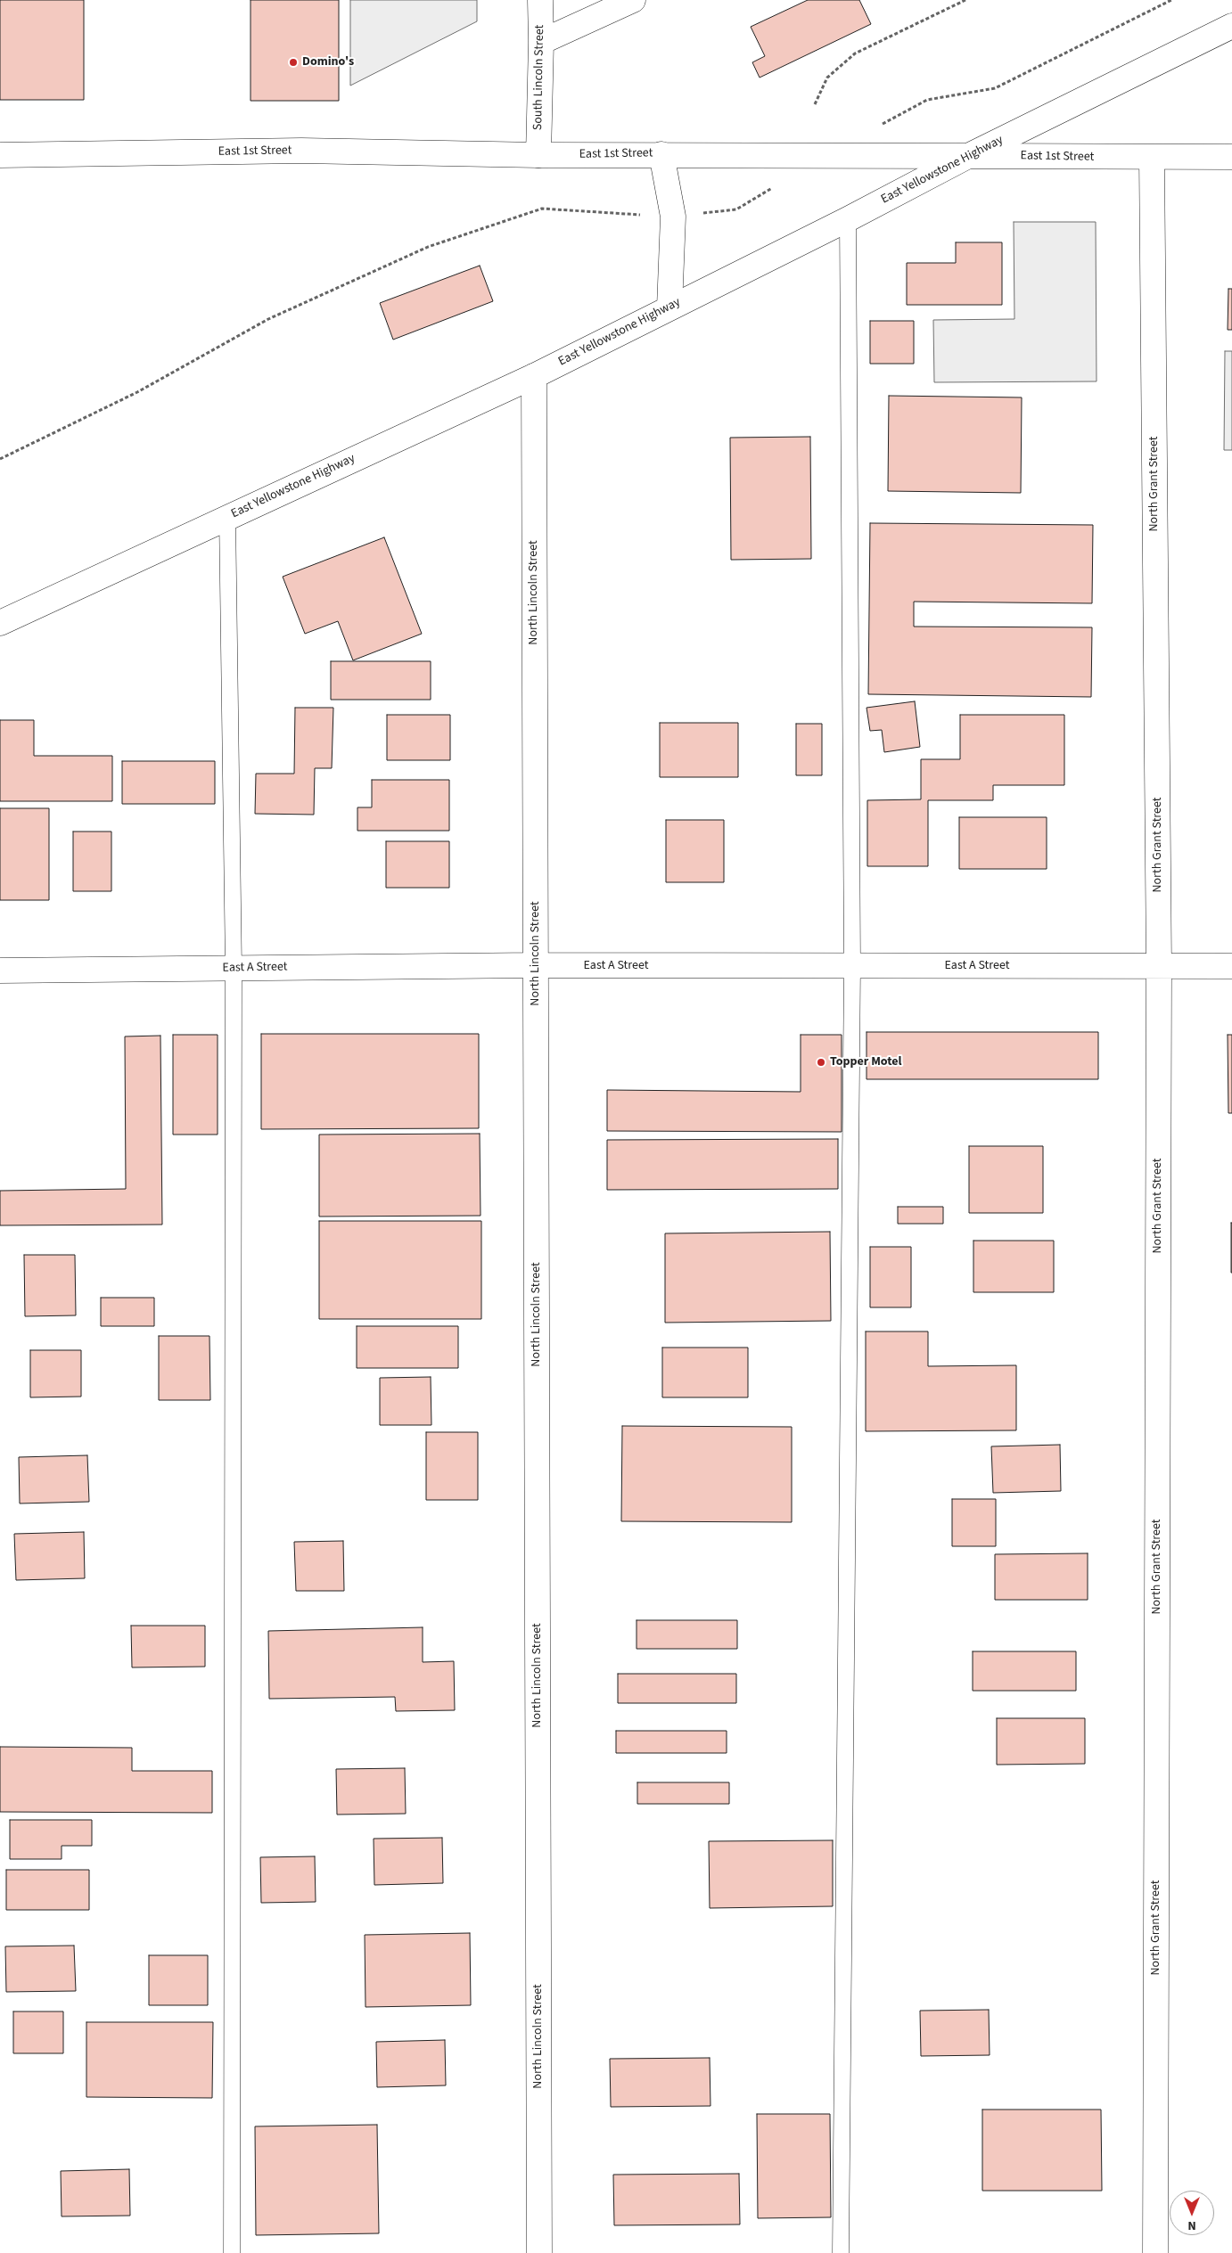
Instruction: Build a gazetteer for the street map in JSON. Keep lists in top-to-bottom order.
{
  "streets": {
    "street": [
      "South Lincoln Street",
      "East 1st Street",
      "East Yellowstone Highway",
      "North Grant Street",
      "North Lincoln Street",
      "East A Street"
    ]
  },
  "crossings": [
    ["South Lincoln Street", "East 1st Street"],
    ["East 1st Street", "East Yellowstone Highway"],
    ["East 1st Street", "North Grant Street"],
    ["East Yellowstone Highway", "North Lincoln Street"],
    ["North Grant Street", "East A Street"],
    ["North Lincoln Street", "East A Street"]
  ],
  "places": ["Domino's", "Topper Motel"],
  "north": "bottom"
}
